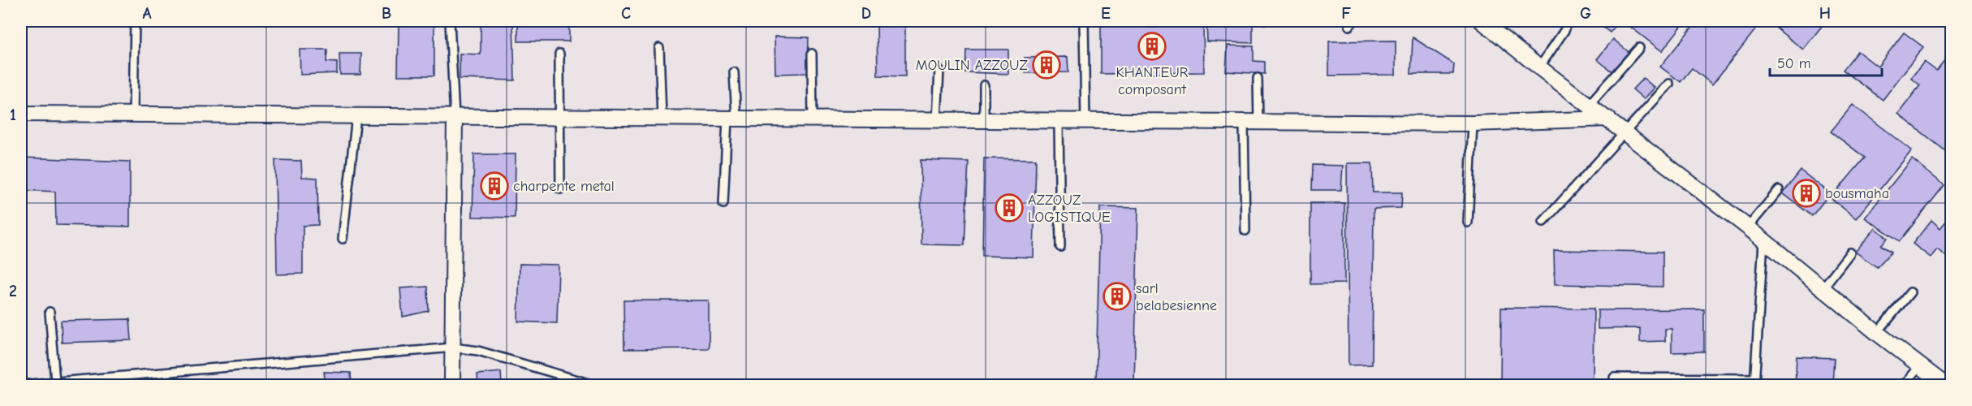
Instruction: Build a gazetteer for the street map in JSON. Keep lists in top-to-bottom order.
{
  "places": {
    "building": [
      "KHANTEUR composant",
      "MOULIN AZZOUZ",
      "charpente metal",
      "bousmaha",
      "AZZOUZ LOGISTIQUE",
      "sarl belabesienne"
    ]
  },
  "scale_bar": "50 m",
  "grid": {
    "columns": [
      "A",
      "B",
      "C",
      "D",
      "E",
      "F",
      "G",
      "H"
    ],
    "rows": ["1", "2"]
  }
}
